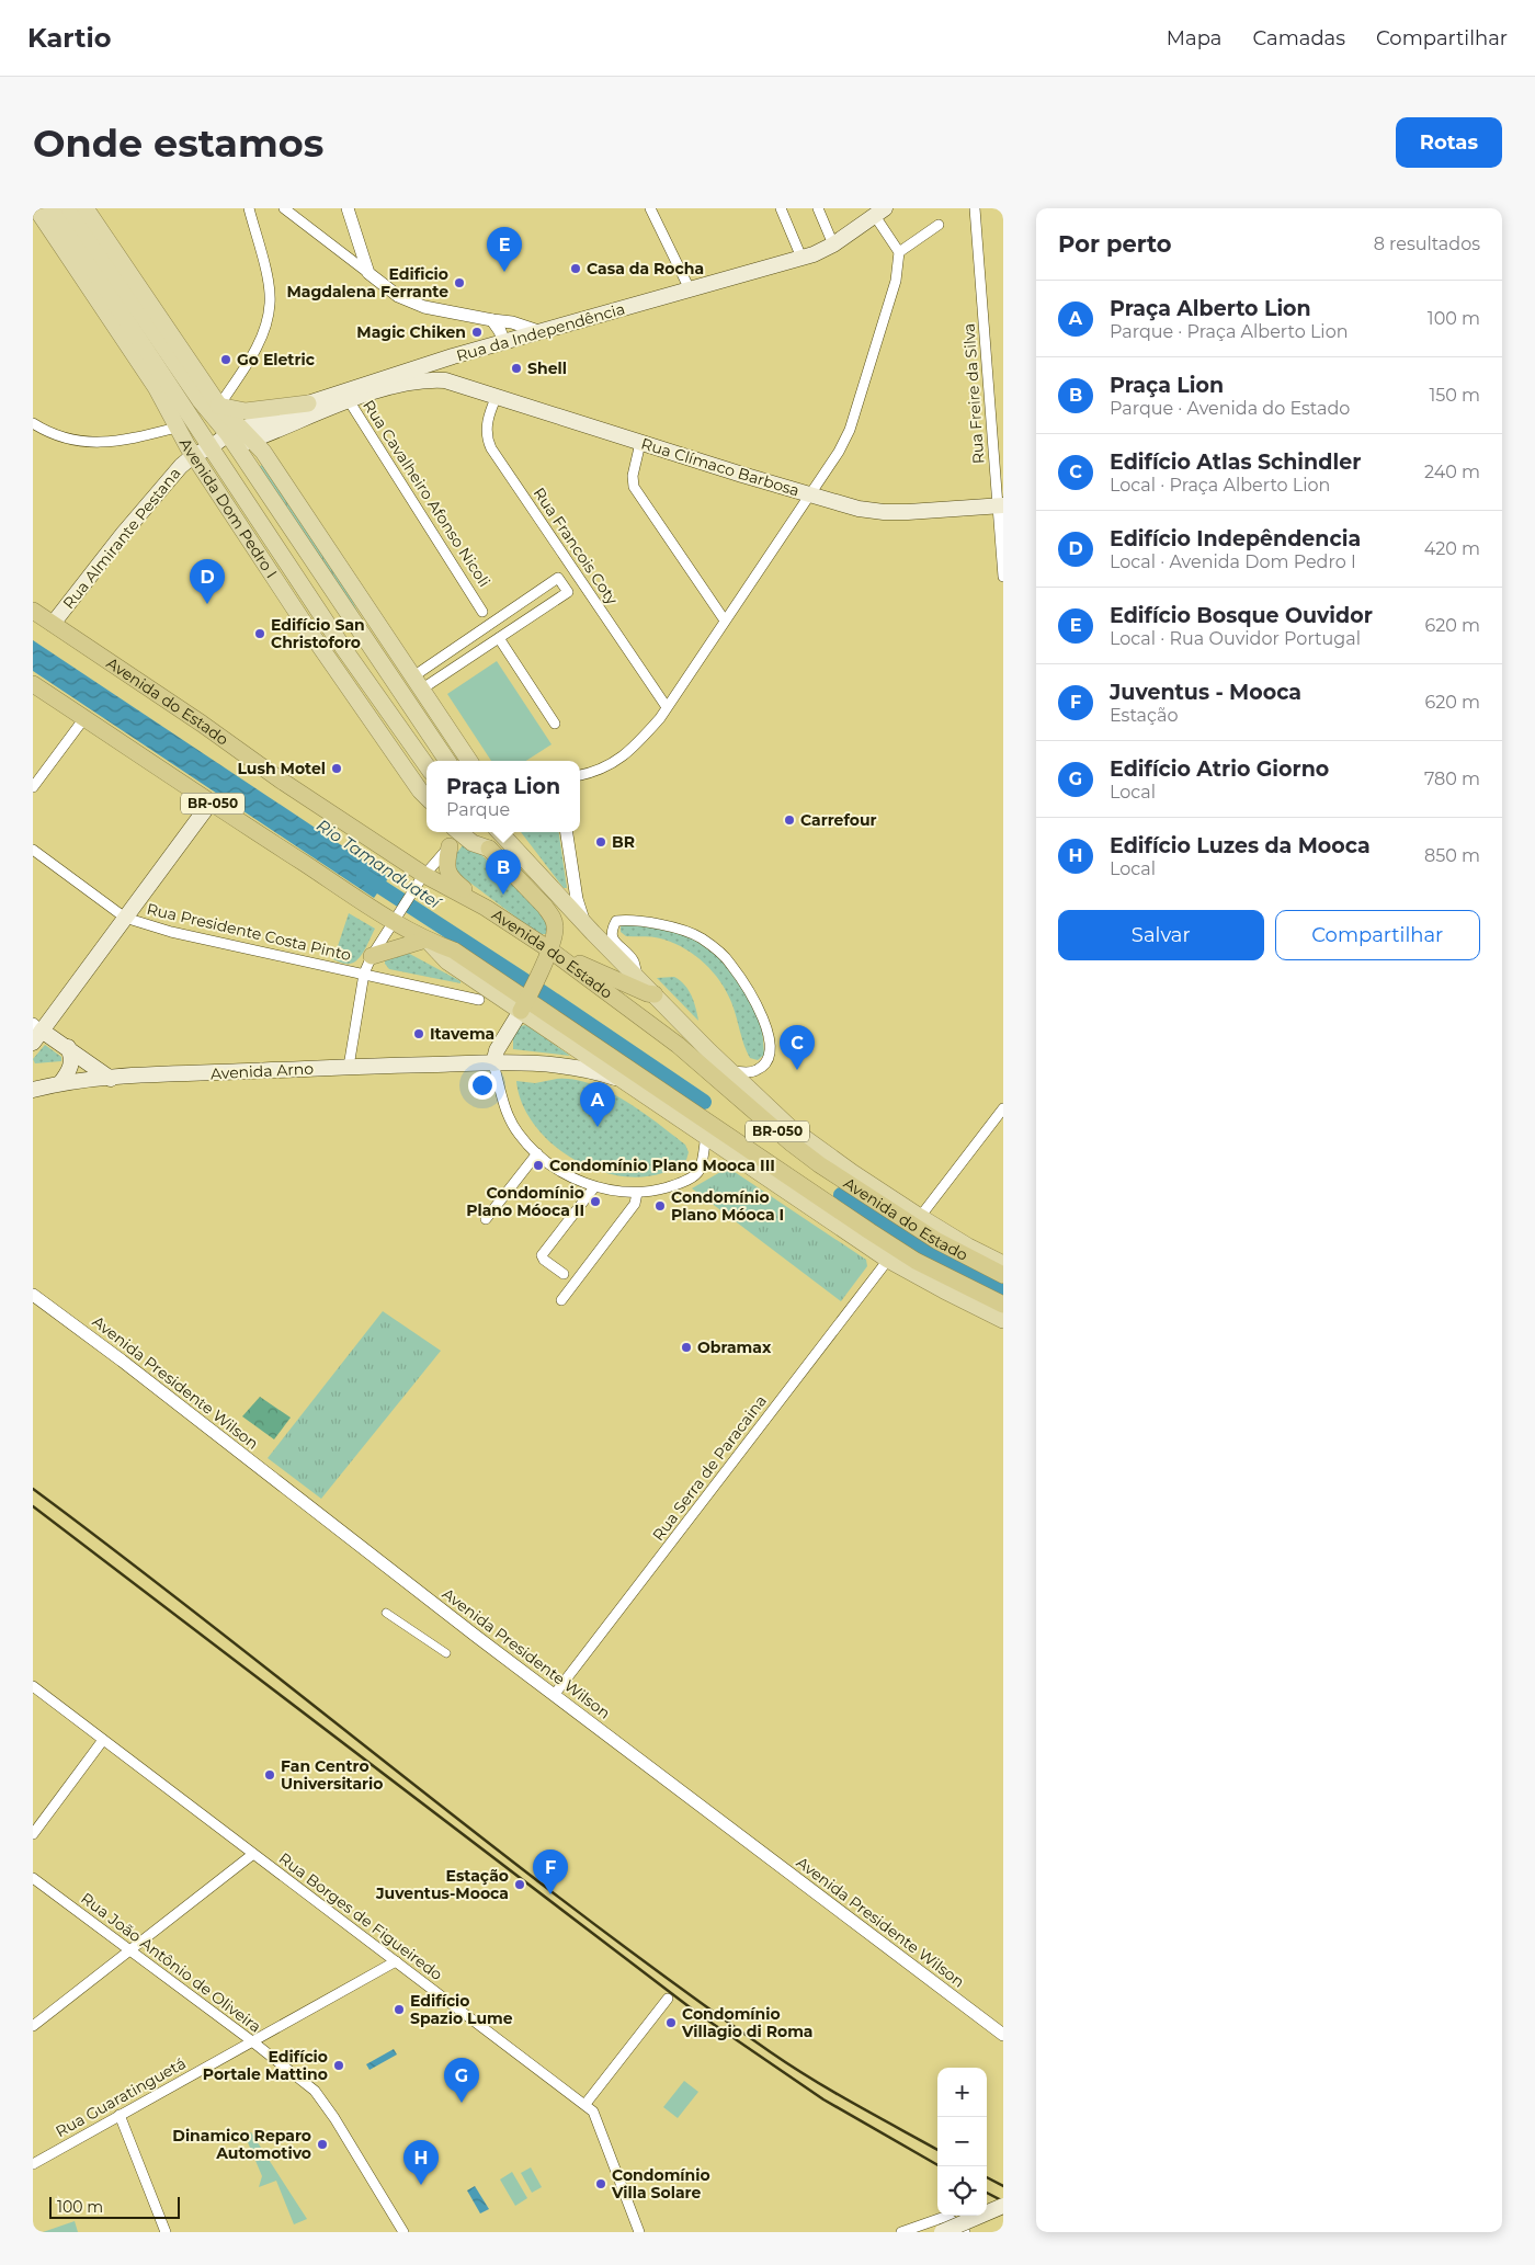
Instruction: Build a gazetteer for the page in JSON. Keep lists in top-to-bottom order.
{
  "streets": {
    "highway": ["Avenida do Estado", "BR-050"],
    "main road": [
      "Rua da Independência",
      "Rua Clímaco Barbosa",
      "Avenida Dom Pedro I",
      "Rua Almirante Pestana",
      "Avenida Arno"
    ],
    "street": [
      "Rua Freire da Silva",
      "Rua Cavalheiro Afonso Nicoli",
      "Rua Francois Coty",
      "Rua Presidente Costa Pinto",
      "Avenida Presidente Wilson",
      "Rua Serra de Paracaina",
      "Rua Borges de Figueiredo",
      "Rua João Antônio de Oliveira",
      "Rua Guaratinguetá"
    ]
  },
  "crossings": [
    ["Rua da Independência", "Rua Clímaco Barbosa"],
    ["Rua da Independência", "Rua Cavalheiro Afonso Nicoli"],
    ["Rua Freire da Silva", "Rua Clímaco Barbosa"],
    ["Rua Clímaco Barbosa", "Rua Francois Coty"],
    ["Avenida Dom Pedro I", "Rua Almirante Pestana"],
    ["Rua Almirante Pestana", "Avenida do Estado"],
    ["Avenida do Estado", "Avenida Arno"],
    ["Avenida do Estado", "Rua Serra de Paracaina"],
    ["Avenida Presidente Wilson", "Rua Serra de Paracaina"],
    ["Rua Borges de Figueiredo", "Rua Guaratinguetá"],
    ["Rua João Antônio de Oliveira", "Rua Guaratinguetá"]
  ],
  "water": ["Rio Tamanduateí"],
  "places": [
    "Casa da Rocha",
    "Edificio Magdalena Ferrante",
    "Magic Chiken",
    "Go Eletric",
    "Shell",
    "Edifício San Christoforo",
    "Lush Motel",
    "Carrefour",
    "BR",
    "Itavema",
    "Condomínio Plano Mooca III",
    "Condomínio Plano Móoca II",
    "Condomínio Plano Móoca I",
    "Obramax",
    "Fan Centro Universitario",
    "Estação Juventus-Mooca",
    "Edifício Spazio Lume",
    "Condomínio Villagio di Roma",
    "Edifício Portale Mattino",
    "Dinamico Reparo Automotivo",
    "Condomínio Villa Solare"
  ],
  "scale_bar": "100 m",
  "page": {
    "header": "Kartio",
    "nav": ["Mapa", "Camadas", "Compartilhar"],
    "buttons": [
      "Rotas",
      ["Salvar", "Compartilhar"]
    ],
    "title": "Onde estamos",
    "heading": ["Por perto", "8 resultados"],
    "pins": [
      "E",
      "D",
      "B",
      "C",
      "A",
      "F",
      "G",
      "H"
    ],
    "list": [
      {
        "mark": "A",
        "name": "Praça Alberto Lion",
        "note": "Parque · Praça Alberto Lion",
        "value": "100 m"
      },
      {
        "mark": "B",
        "name": "Praça Lion",
        "note": "Parque · Avenida do Estado",
        "value": "150 m"
      },
      {
        "mark": "C",
        "name": "Edifício Atlas Schindler",
        "note": "Local · Praça Alberto Lion",
        "value": "240 m"
      },
      {
        "mark": "D",
        "name": "Edifício Indepêndencia",
        "note": "Local · Avenida Dom Pedro I",
        "value": "420 m"
      },
      {
        "mark": "E",
        "name": "Edifício Bosque Ouvidor",
        "note": "Local · Rua Ouvidor Portugal",
        "value": "620 m"
      },
      {
        "mark": "F",
        "name": "Juventus - Mooca",
        "note": "Estação",
        "value": "620 m"
      },
      {
        "mark": "G",
        "name": "Edifício Atrio Giorno",
        "note": "Local",
        "value": "780 m"
      },
      {
        "mark": "H",
        "name": "Edifício Luzes da Mooca",
        "note": "Local",
        "value": "850 m"
      }
    ],
    "popup": ["Praça Lion", "Parque"],
    "map_buttons": ["+", "−"],
    "scale": "100 m"
  }
}
